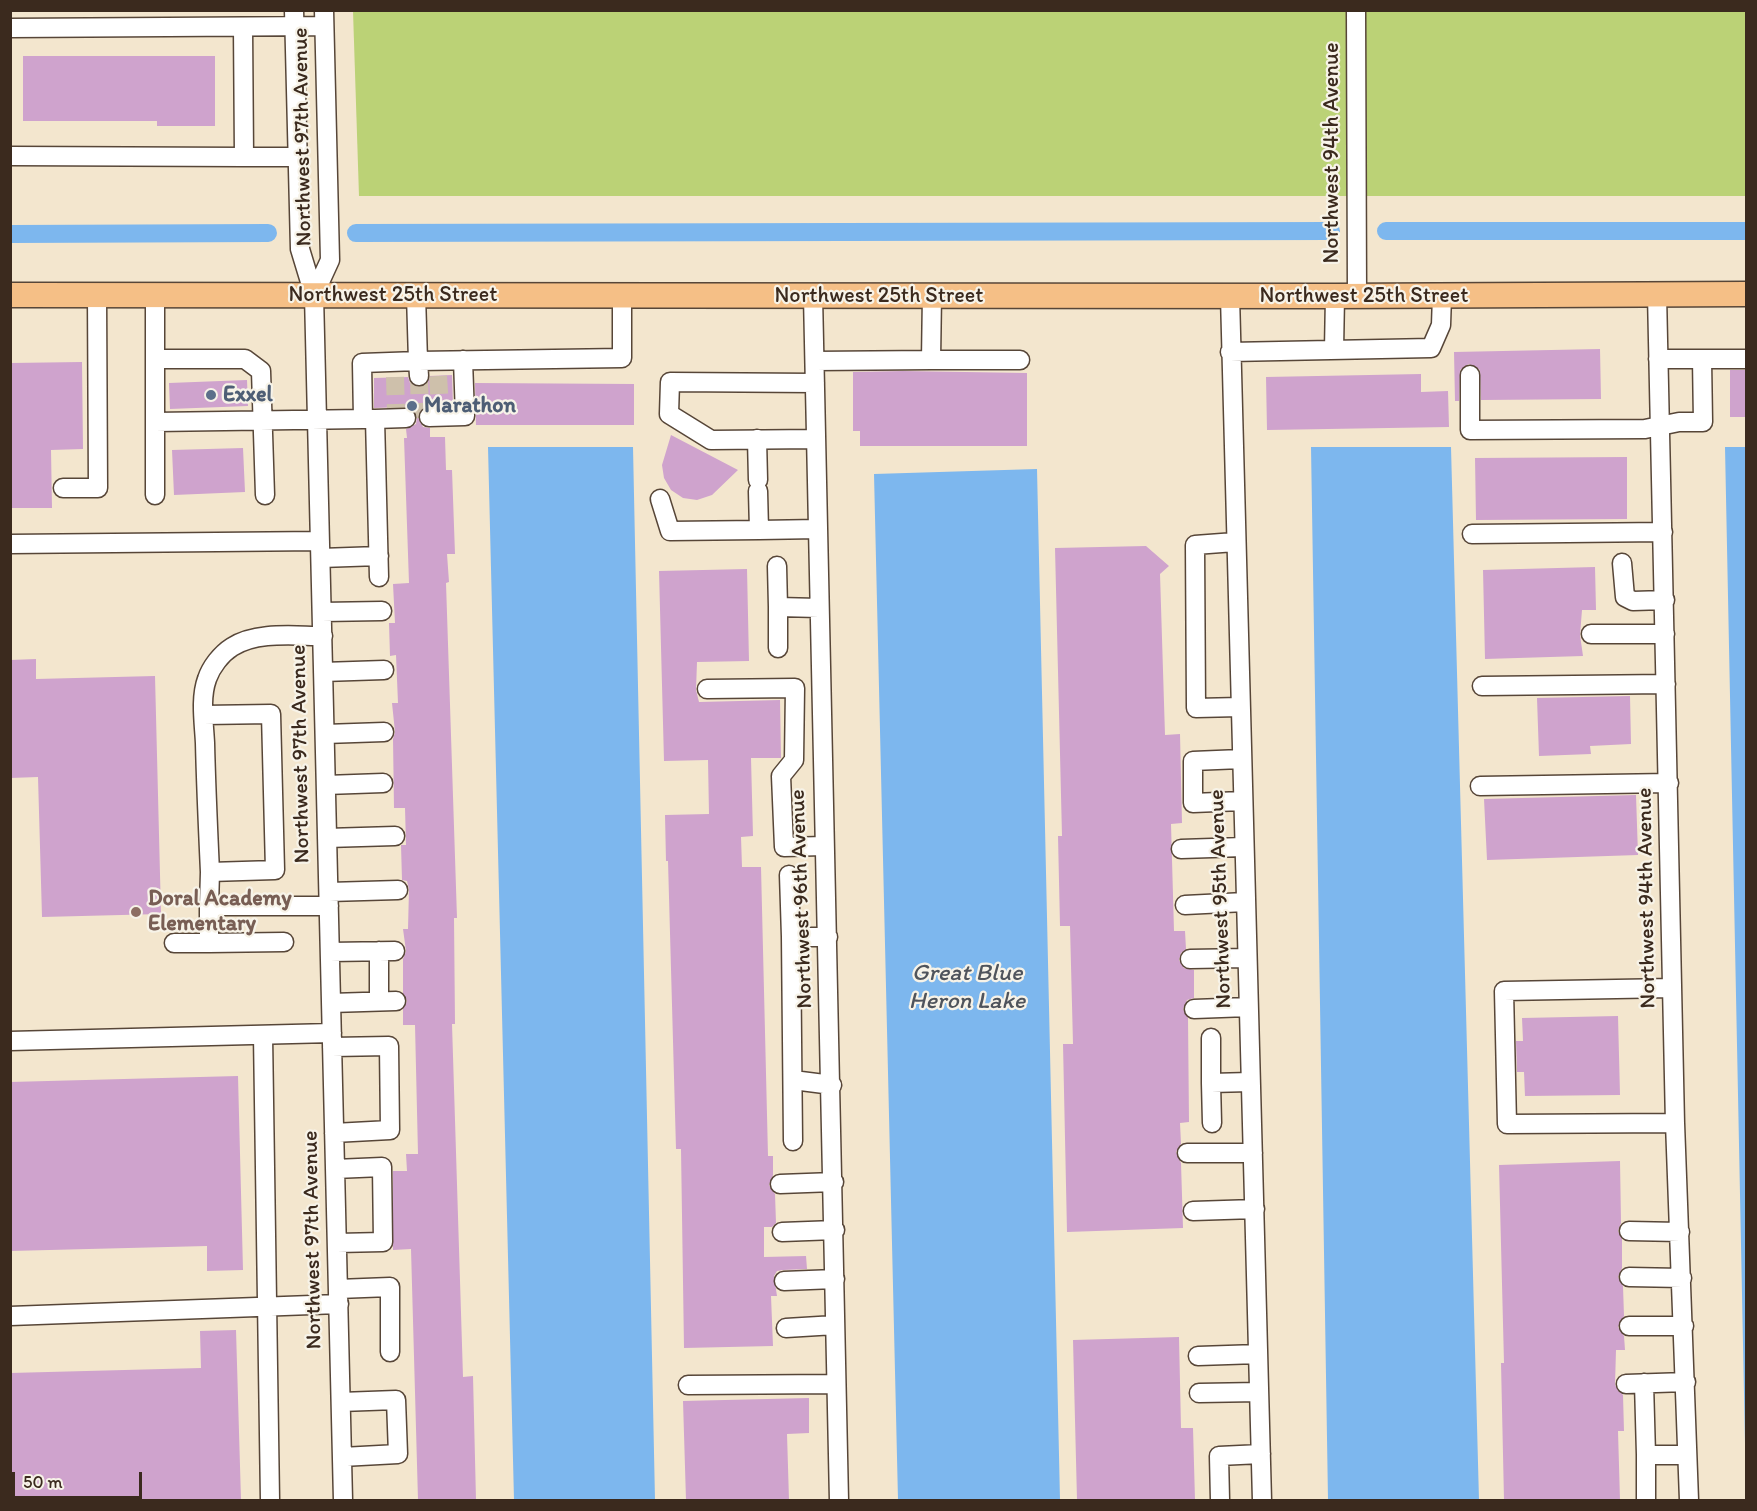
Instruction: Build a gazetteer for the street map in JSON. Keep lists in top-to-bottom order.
{
  "streets": {
    "main road": ["Northwest 25th Street"],
    "street": [
      "Northwest 97th Avenue",
      "Northwest 94th Avenue",
      "Northwest 96th Avenue",
      "Northwest 95th Avenue"
    ]
  },
  "crossings": [
    ["Northwest 97th Avenue", "Northwest 25th Street"],
    ["Northwest 94th Avenue", "Northwest 25th Street"],
    ["Northwest 25th Street", "Northwest 96th Avenue"],
    ["Northwest 25th Street", "Northwest 95th Avenue"]
  ],
  "water": ["Great Blue Heron Lake"],
  "places": ["Exxel", "Marathon", "Doral Academy Elementary"],
  "scale_bar": "50 m"
}
